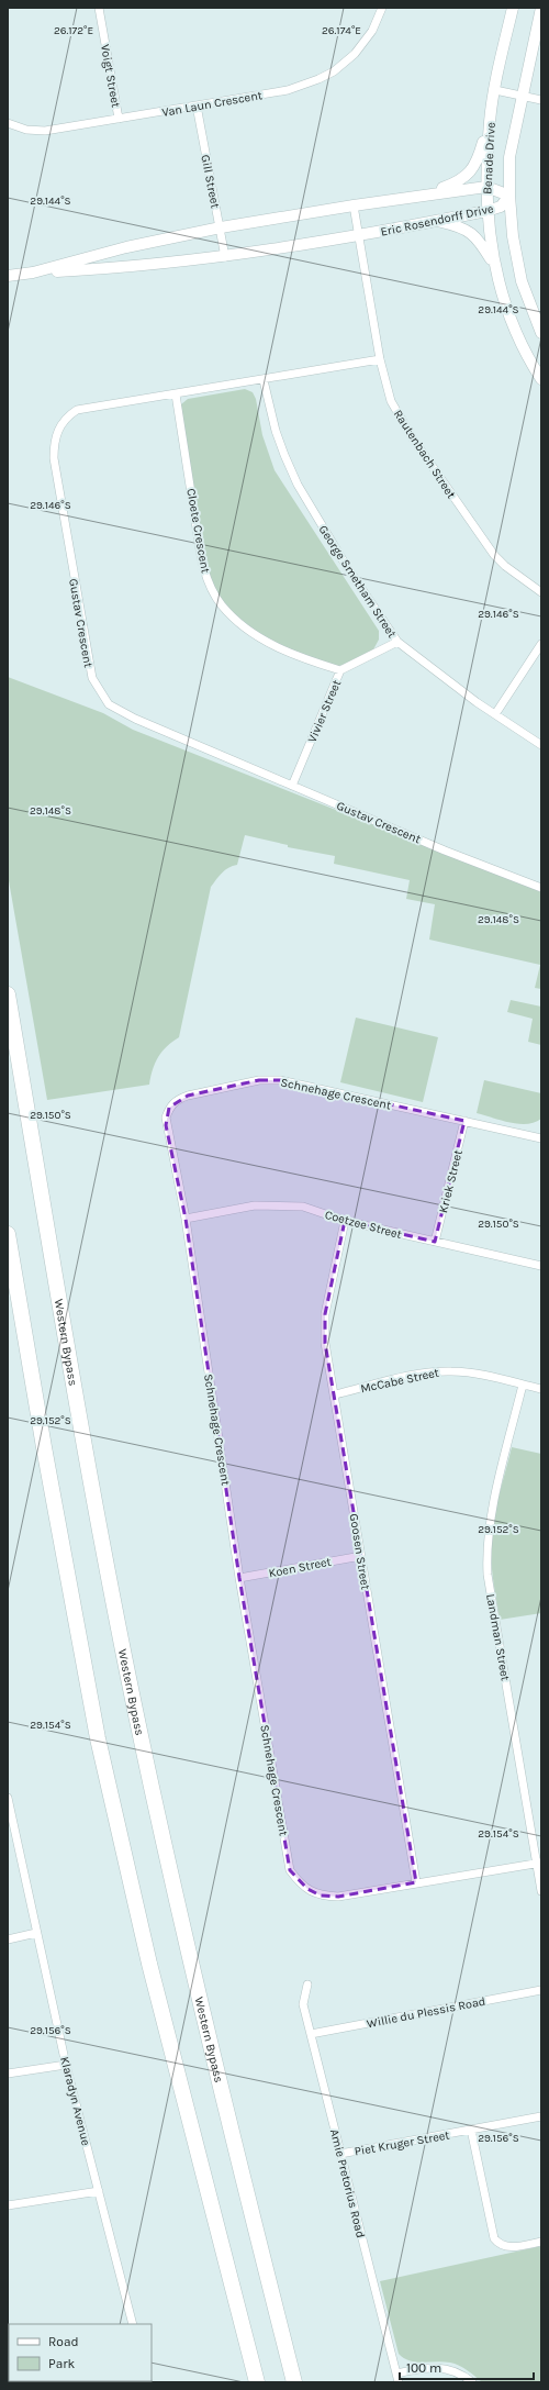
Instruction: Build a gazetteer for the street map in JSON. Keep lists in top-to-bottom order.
{
  "streets": {
    "highway": ["Western Bypass"],
    "street": [
      "Voigt Street",
      "Van Laun Crescent",
      "Benade Drive",
      "Gill Street",
      "Eric Rosendorff Drive",
      "Rautenbach Street",
      "Cloete Crescent",
      "George Smetham Street",
      "Gustav Crescent",
      "Vivier Street",
      "Schnehage Crescent",
      "Kriek Street",
      "Coetzee Street",
      "McCabe Street",
      "Goosen Street",
      "Koen Street",
      "Landman Street",
      "Willie du Plessis Road",
      "Klaradyn Avenue",
      "Piet Kruger Street",
      "Amie Pretorius Road"
    ]
  },
  "crossings": [
    ["Voigt Street", "Van Laun Crescent"],
    ["Van Laun Crescent", "Gill Street"],
    ["Benade Drive", "Eric Rosendorff Drive"],
    ["Gill Street", "Eric Rosendorff Drive"],
    ["Eric Rosendorff Drive", "Rautenbach Street"],
    ["Rautenbach Street", "Gustav Crescent"],
    ["Cloete Crescent", "Gustav Crescent"],
    ["Cloete Crescent", "Vivier Street"],
    ["George Smetham Street", "Gustav Crescent"],
    ["George Smetham Street", "Vivier Street"],
    ["Gustav Crescent", "Vivier Street"],
    ["Schnehage Crescent", "Kriek Street"],
    ["Schnehage Crescent", "Coetzee Street"],
    ["Schnehage Crescent", "Goosen Street"],
    ["Schnehage Crescent", "Koen Street"],
    ["Schnehage Crescent", "Landman Street"],
    ["Kriek Street", "Coetzee Street"],
    ["Coetzee Street", "Goosen Street"],
    ["McCabe Street", "Goosen Street"],
    ["McCabe Street", "Landman Street"],
    ["Goosen Street", "Koen Street"],
    ["Willie du Plessis Road", "Amie Pretorius Road"],
    ["Piet Kruger Street", "Amie Pretorius Road"]
  ],
  "legend": ["Road", "Park"],
  "scale_bar": "100 m",
  "coordinates": [
    "26.172°E",
    "26.174°E",
    "29.144°S",
    "29.146°S",
    "29.148°S",
    "29.150°S",
    "29.152°S",
    "29.154°S",
    "29.156°S"
  ]
}
